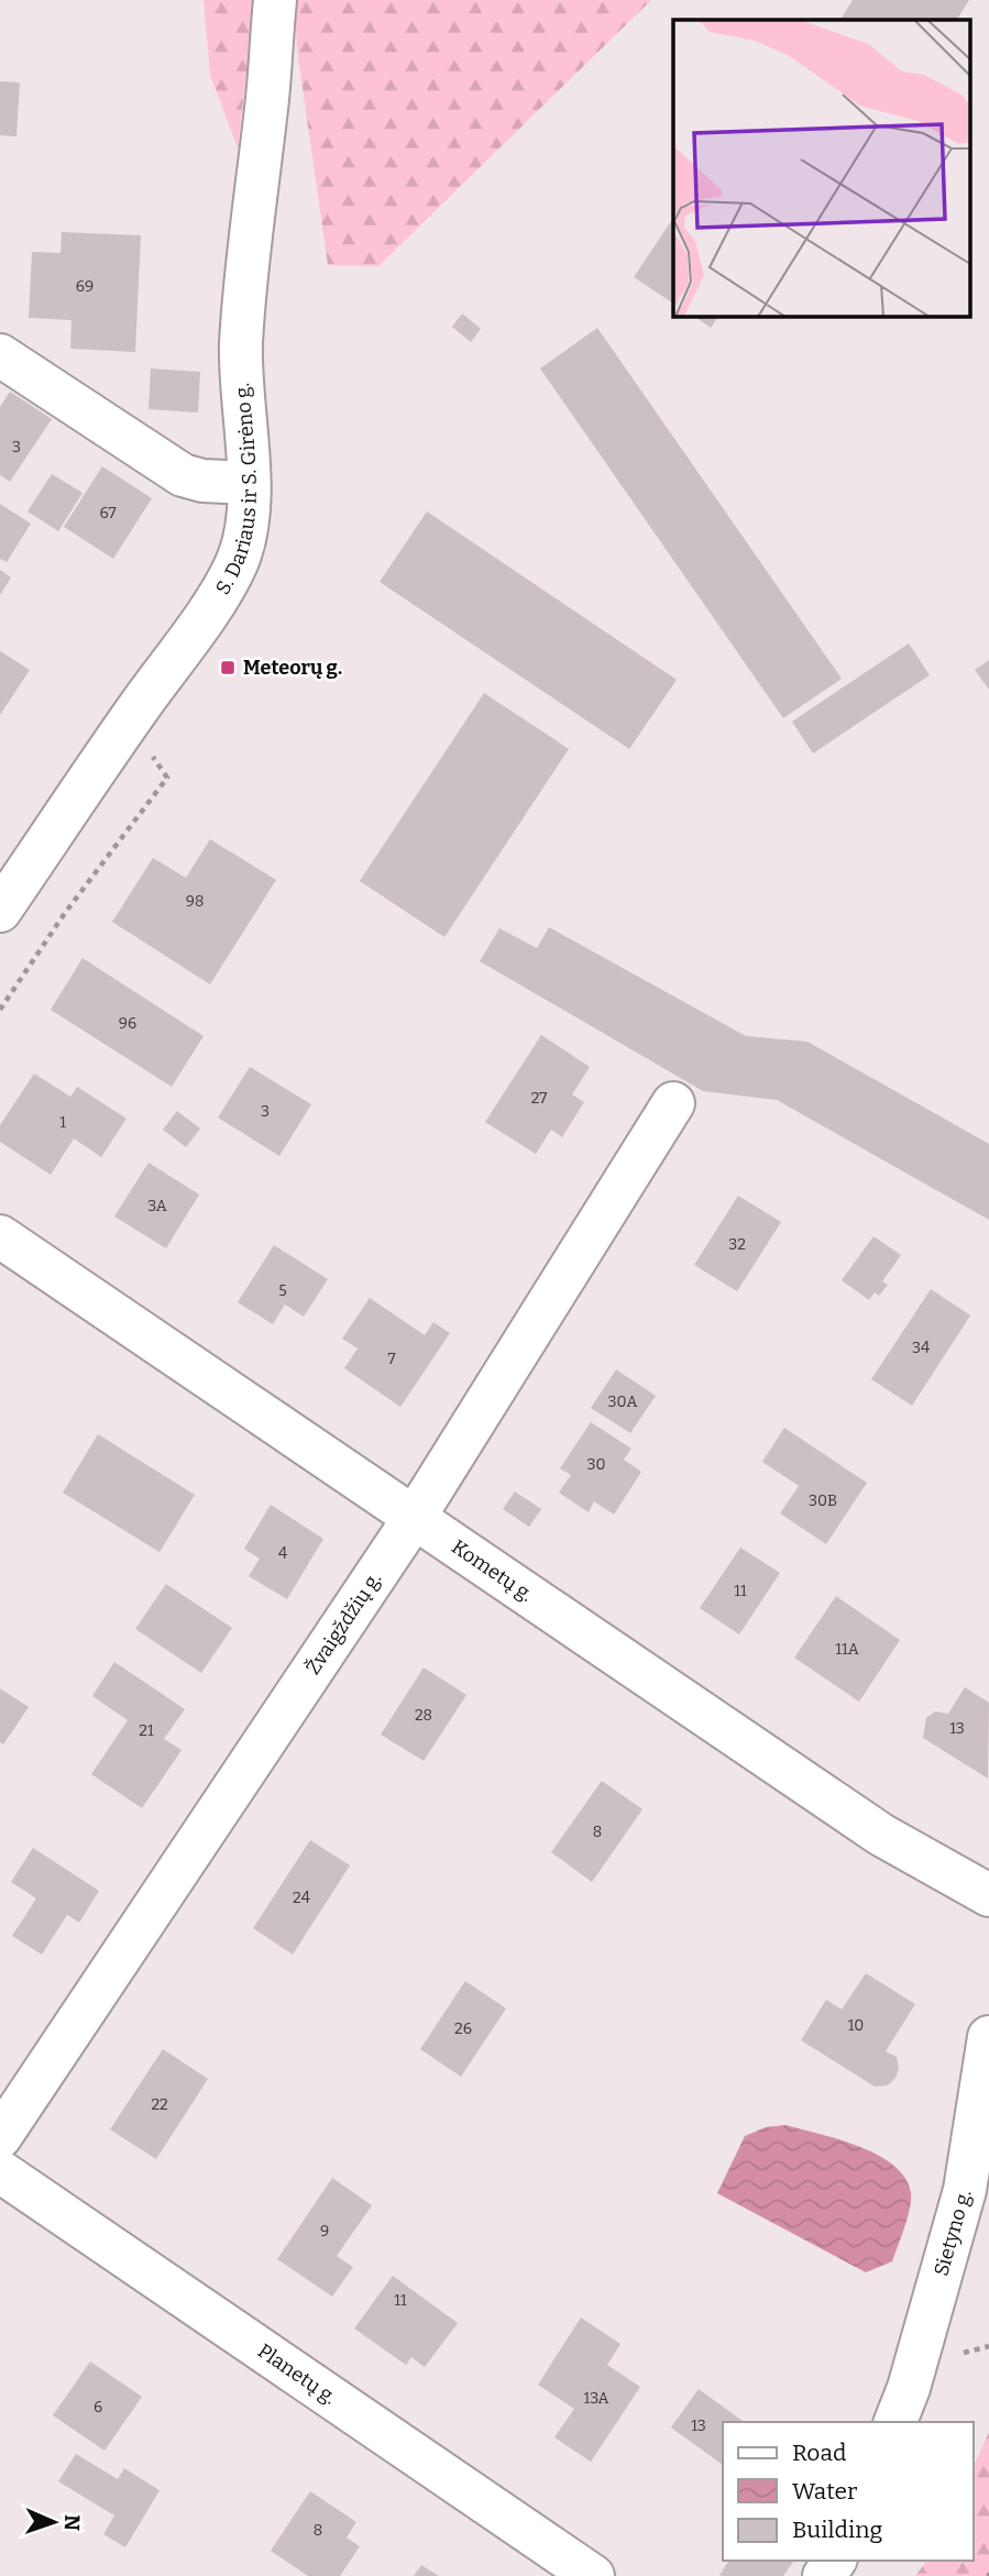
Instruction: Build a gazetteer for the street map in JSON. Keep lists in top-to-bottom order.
{
  "streets": {
    "street": [
      "S. Dariaus ir S. Girėno g.",
      "Kometų g.",
      "Žvaigždžių g.",
      "Sietyno g.",
      "Planetų g."
    ]
  },
  "crossings": [
    ["Kometų g.", "Žvaigždžių g."]
  ],
  "places": {
    "transit": ["Meteorų g."]
  },
  "house_numbers": [
    "69",
    "3",
    "67",
    "98",
    "96",
    "27",
    "3",
    "1",
    "3A",
    "32",
    "5",
    "34",
    "7",
    "30A",
    "30",
    "30B",
    "4",
    "11",
    "11A",
    "28",
    "13",
    "21",
    "8",
    "24",
    "10",
    "26",
    "22",
    "9",
    "11",
    "13A",
    "6",
    "13",
    "8"
  ],
  "legend": ["Road", "Water", "Building"],
  "north": "right"
}
